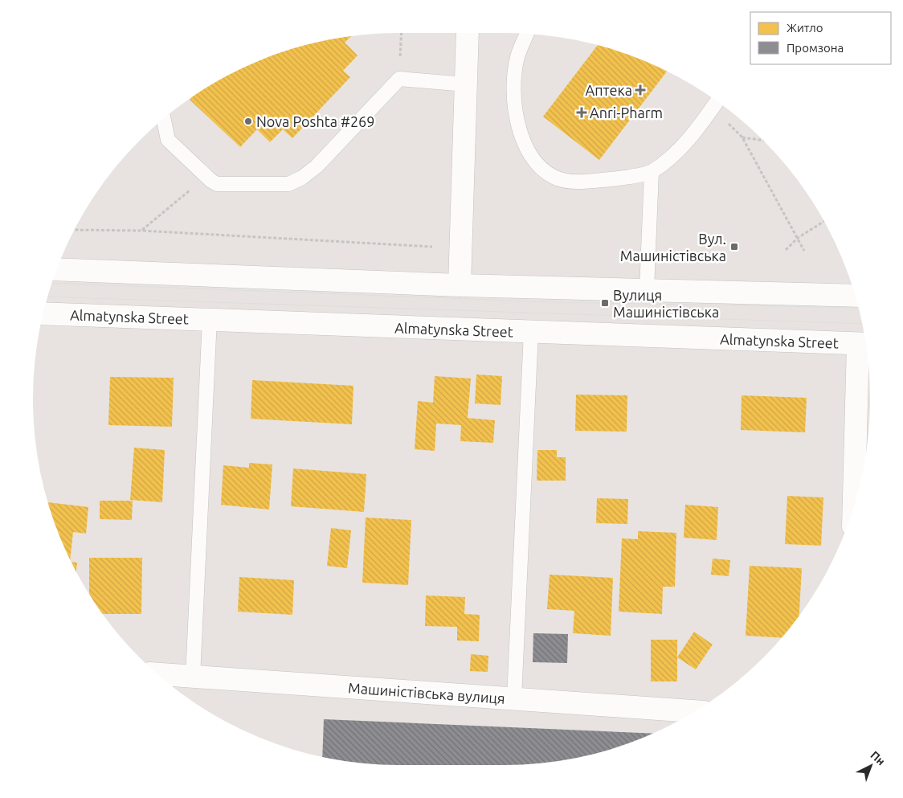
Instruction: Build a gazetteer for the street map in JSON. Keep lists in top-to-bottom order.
{
  "streets": {
    "street": ["Almatynska Street", "Машиністівська вулиця"]
  },
  "places": {
    "health": ["Аптека", "Anri-Pharm"],
    "other": ["Nova Poshta #269"],
    "transit": ["Вул. Машиністівська", "Вулиця Машиністівська"]
  },
  "legend": ["Житло", "Промзона"],
  "north": "top right"
}
